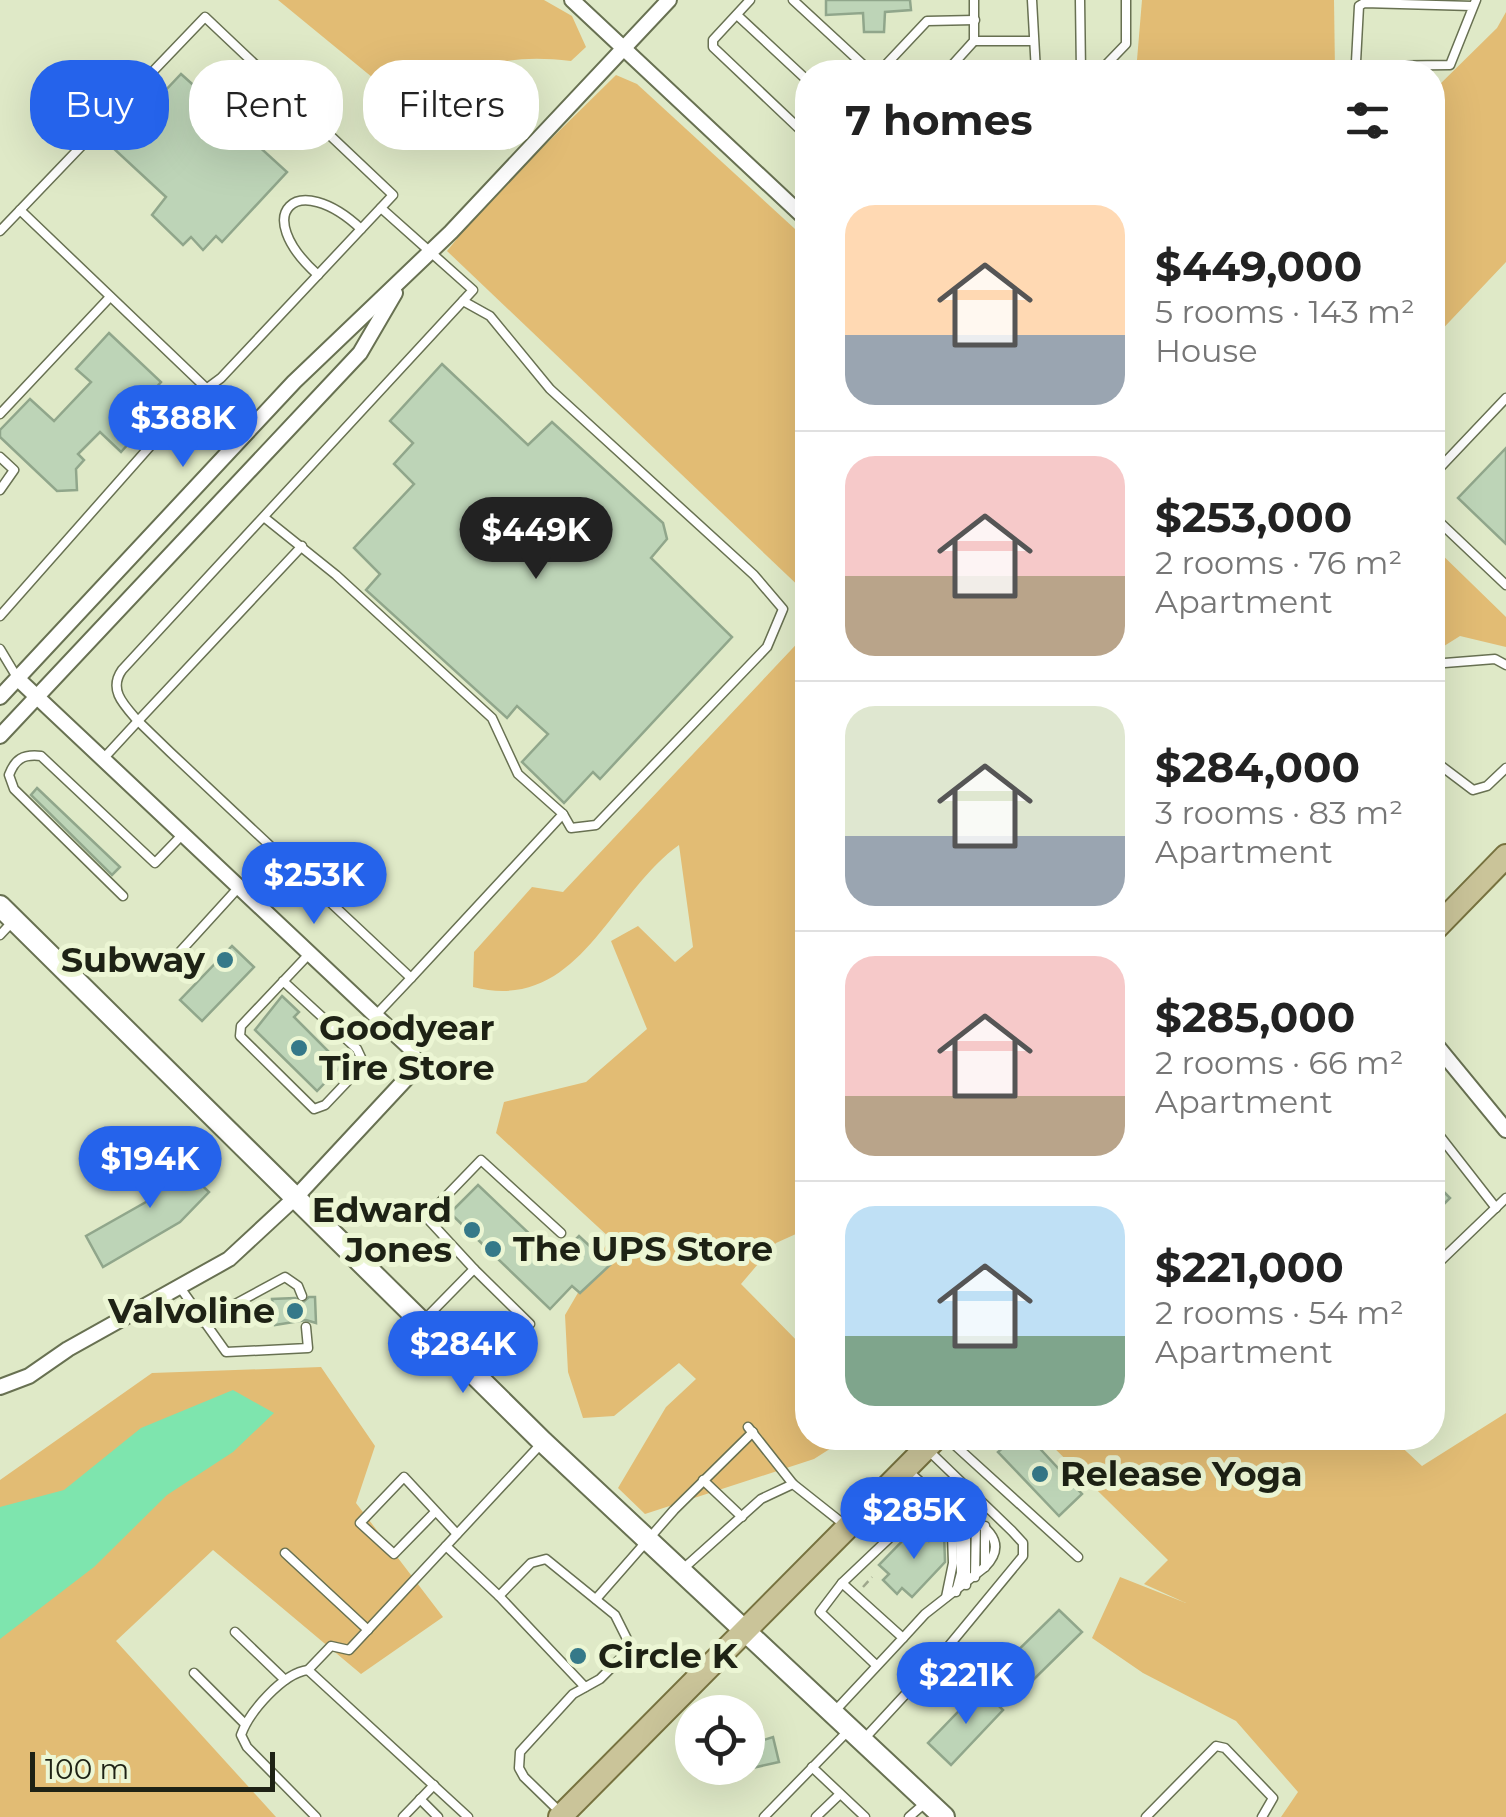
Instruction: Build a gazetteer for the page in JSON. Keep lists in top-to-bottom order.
{
  "places": [
    "Subway",
    "Goodyear Tire Store",
    "Edward Jones",
    "The UPS Store",
    "Valvoline",
    "Release Yoga",
    "Circle K"
  ],
  "scale_bar": "100 m",
  "page": {
    "chip": ["Buy", "Rent", "Filters"],
    "heading": "7 homes",
    "list": [
      {
        "name": "$449,000",
        "note": "5 rooms · 143 m² · House"
      },
      {
        "name": "$253,000",
        "note": "2 rooms · 76 m² · Apartment"
      },
      {
        "name": "$284,000",
        "note": "3 rooms · 83 m² · Apartment"
      },
      {
        "name": "$285,000",
        "note": "2 rooms · 66 m² · Apartment"
      },
      {
        "name": "$221,000",
        "note": "2 rooms · 54 m² · Apartment"
      }
    ],
    "price": [
      "$388K",
      "$449K",
      "$253K",
      "$194K",
      "$284K",
      "$285K",
      "$221K"
    ],
    "scale": "100 m"
  }
}
